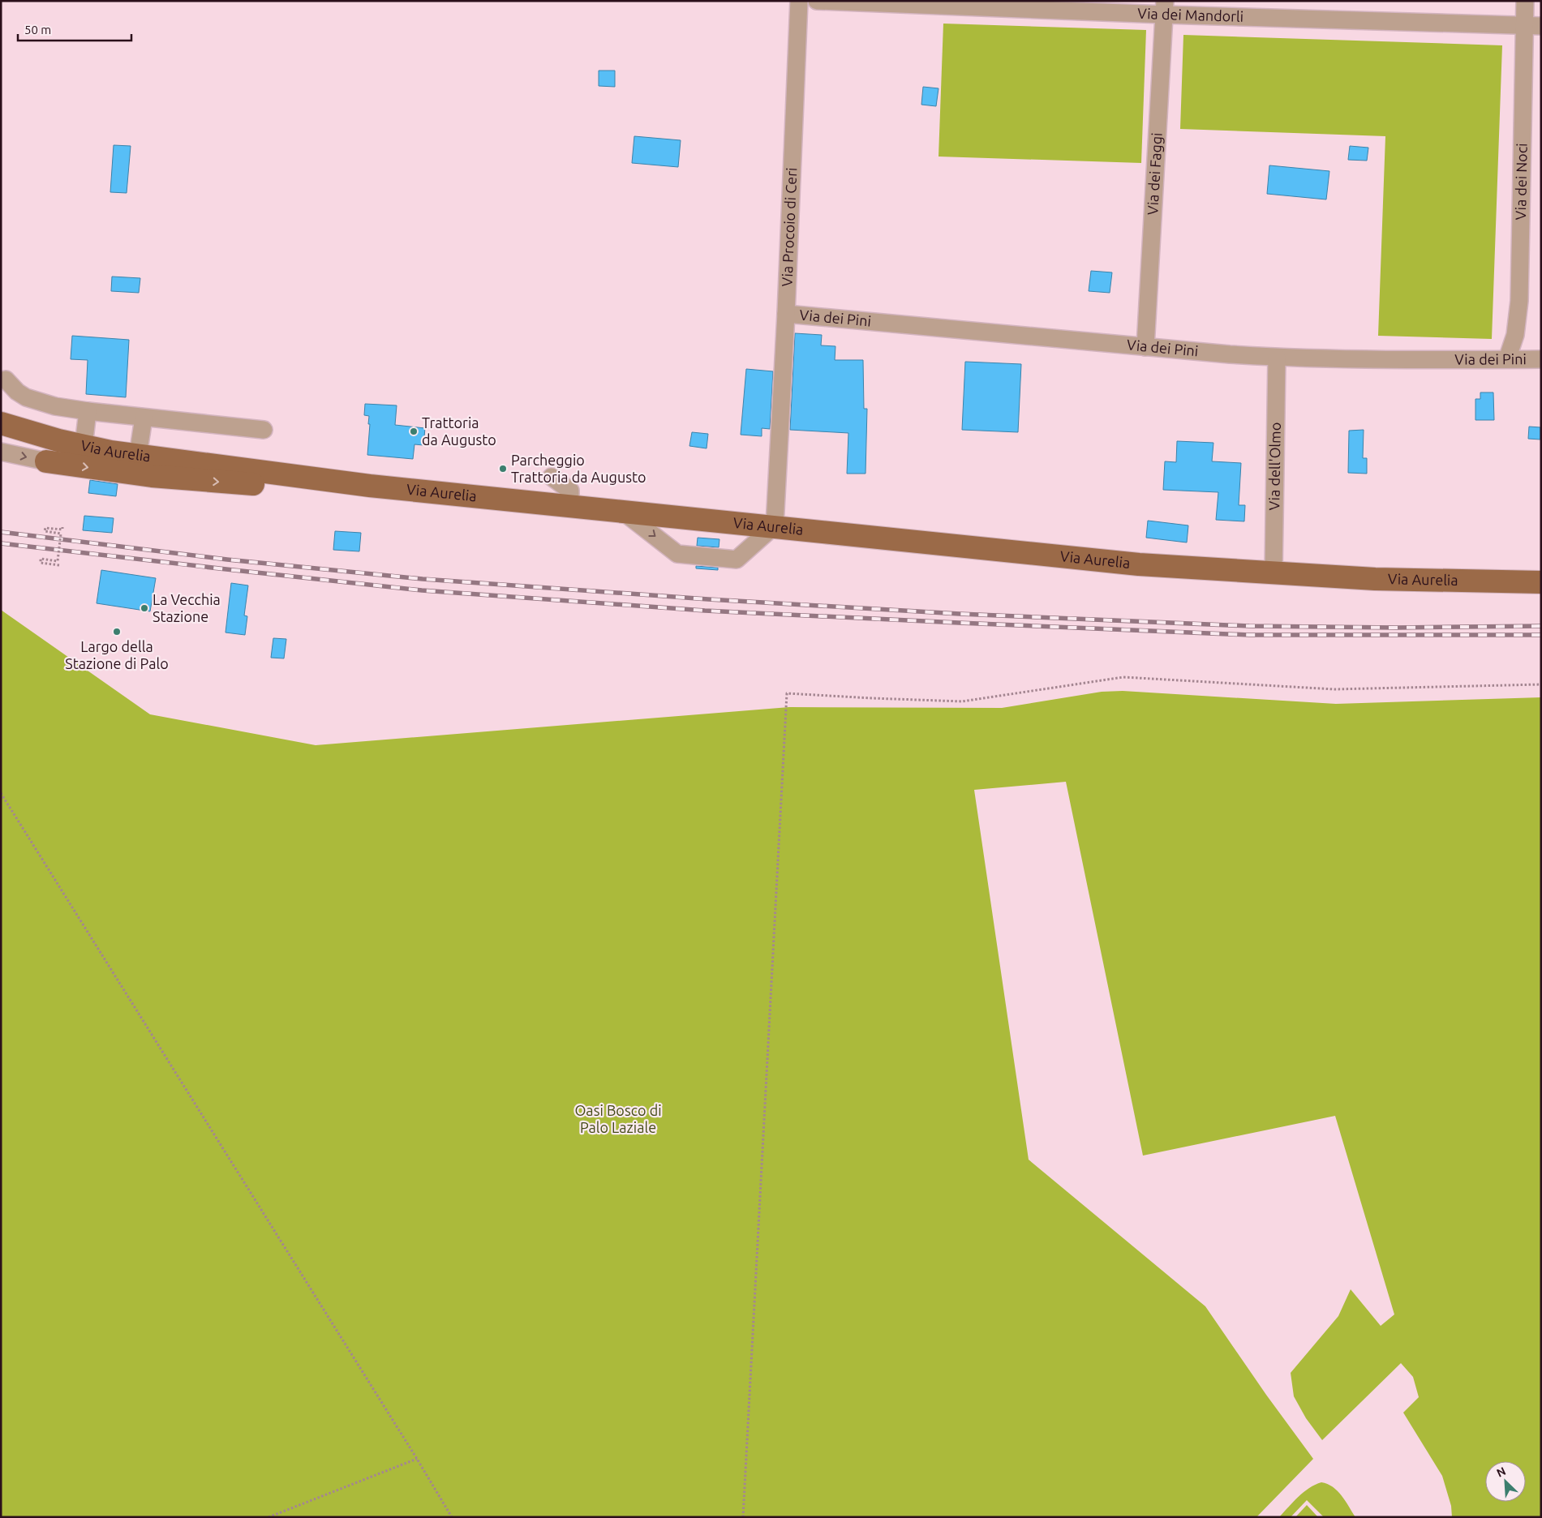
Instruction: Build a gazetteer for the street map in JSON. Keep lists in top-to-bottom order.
{
  "streets": {
    "main road": ["Via Aurelia"],
    "street": [
      "Via dei Mandorli",
      "Via dei Faggi",
      "Via dei Noci",
      "Via Procoio di Ceri",
      "Via dei Pini",
      "Via dell'Olmo"
    ]
  },
  "crossings": [
    ["Via dei Mandorli", "Via dei Faggi"],
    ["Via dei Mandorli", "Via dei Noci"],
    ["Via dei Faggi", "Via dei Pini"],
    ["Via dei Noci", "Via dei Pini"],
    ["Via Procoio di Ceri", "Via dei Pini"],
    ["Via Procoio di Ceri", "Via Aurelia"],
    ["Via dei Pini", "Via dell'Olmo"],
    ["Via Aurelia", "Via dell'Olmo"]
  ],
  "parks": ["Oasi Bosco di Palo Laziale"],
  "places": [
    "Trattoria da Augusto",
    "Parcheggio Trattoria da Augusto",
    "La Vecchia Stazione",
    "Largo della Stazione di Palo"
  ],
  "scale_bar": "50 m",
  "north": "top left"
}
